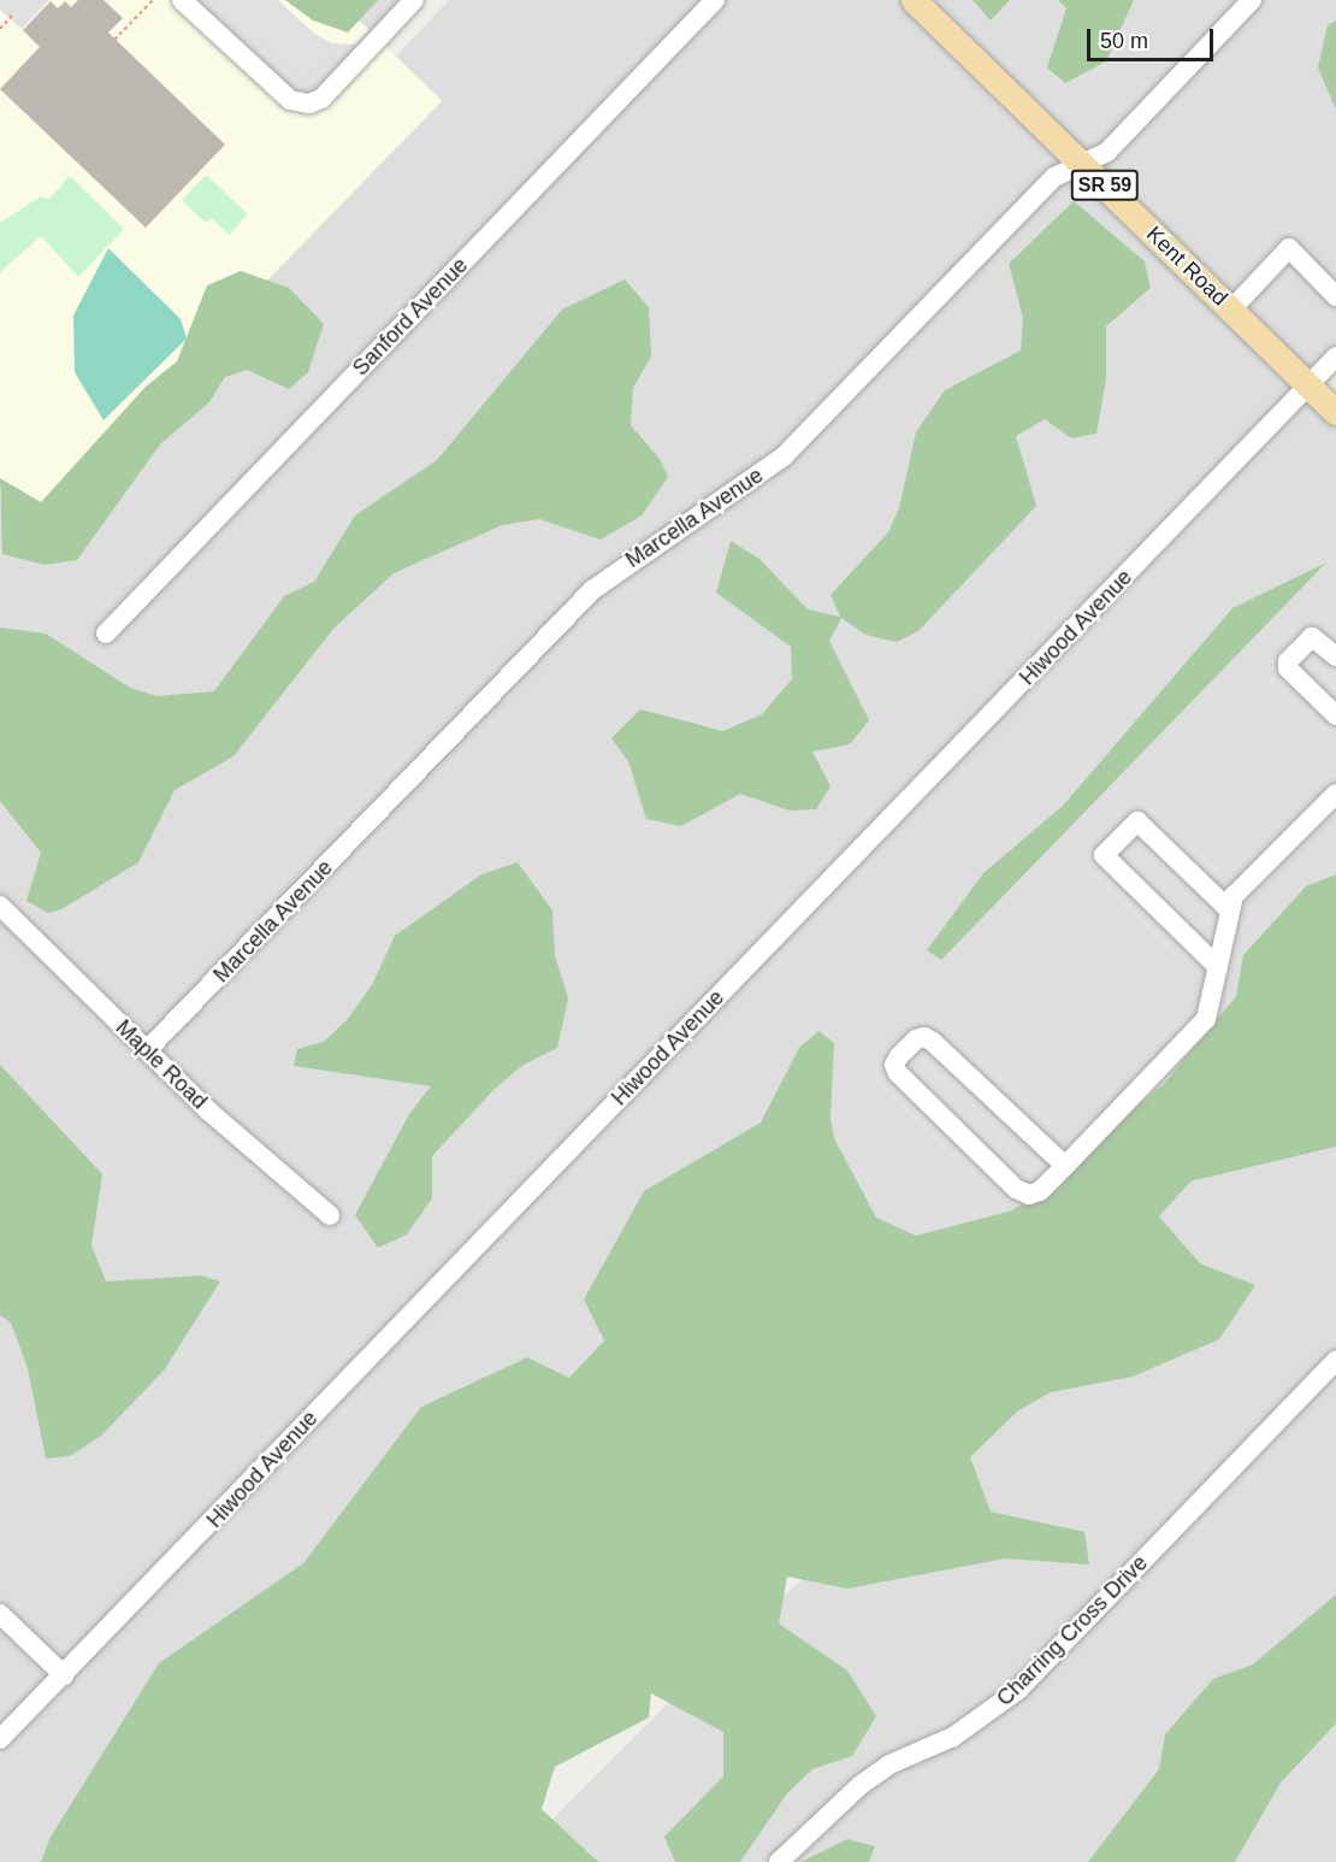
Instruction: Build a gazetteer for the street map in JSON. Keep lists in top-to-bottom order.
{
  "streets": {
    "main road": ["SR 59", "Kent Road"],
    "street": [
      "Sanford Avenue",
      "Marcella Avenue",
      "Hiwood Avenue",
      "Maple Road",
      "Charring Cross Drive"
    ]
  },
  "crossings": [
    ["Kent Road", "Marcella Avenue"],
    ["Kent Road", "Hiwood Avenue"],
    ["Marcella Avenue", "Maple Road"]
  ],
  "scale_bar": "50 m"
}
